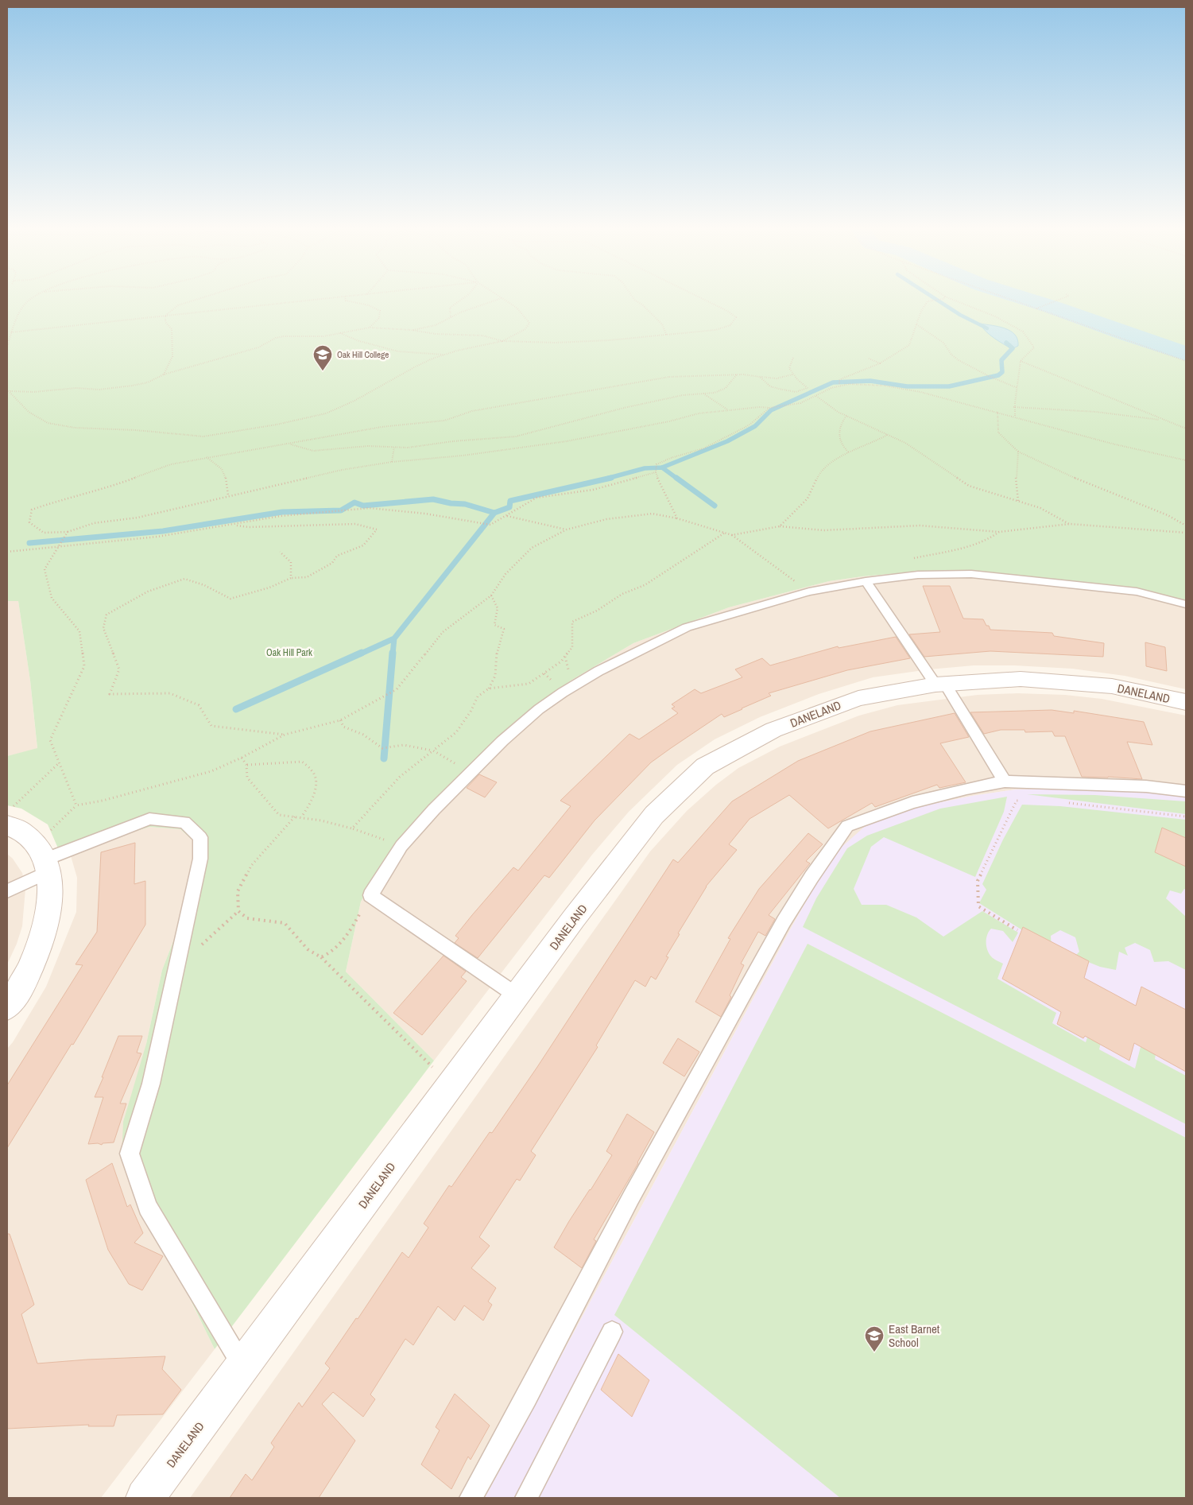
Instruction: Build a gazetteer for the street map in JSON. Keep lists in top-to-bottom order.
{
  "streets": {
    "street": ["DANELAND"]
  },
  "parks": ["Oak Hill Park"],
  "places": {
    "school or university": ["Oak Hill College", "East Barnet School"]
  }
}
